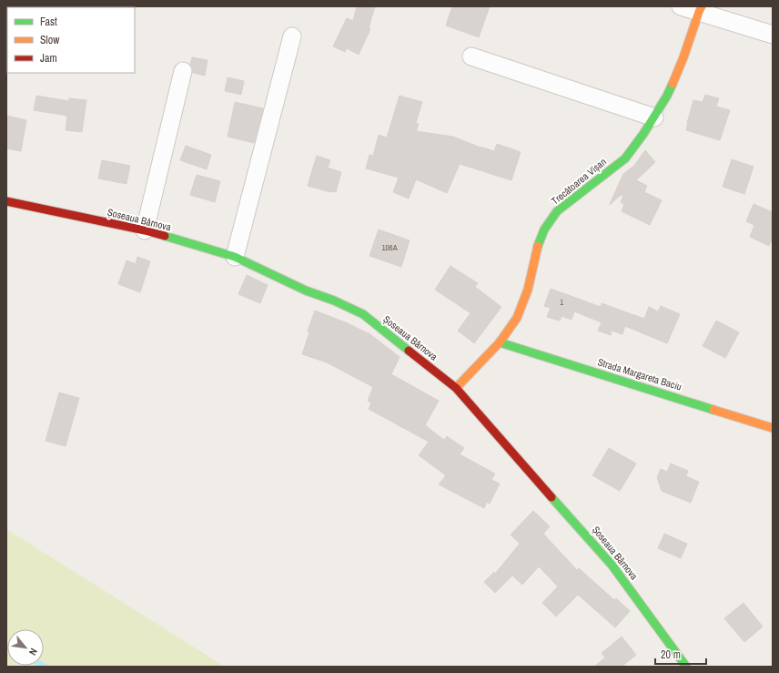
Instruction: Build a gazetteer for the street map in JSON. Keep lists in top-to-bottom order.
{
  "streets": {
    "main road": ["Trecătoarea Vișan", "Șoseaua Bârnova", "Strada Margareta Baciu"]
  },
  "crossings": [
    ["Trecătoarea Vișan", "Șoseaua Bârnova"],
    ["Trecătoarea Vișan", "Strada Margareta Baciu"]
  ],
  "house_numbers": ["106A", "1"],
  "legend": ["Fast", "Slow", "Jam"],
  "scale_bar": "20 m",
  "north": "bottom right"
}
